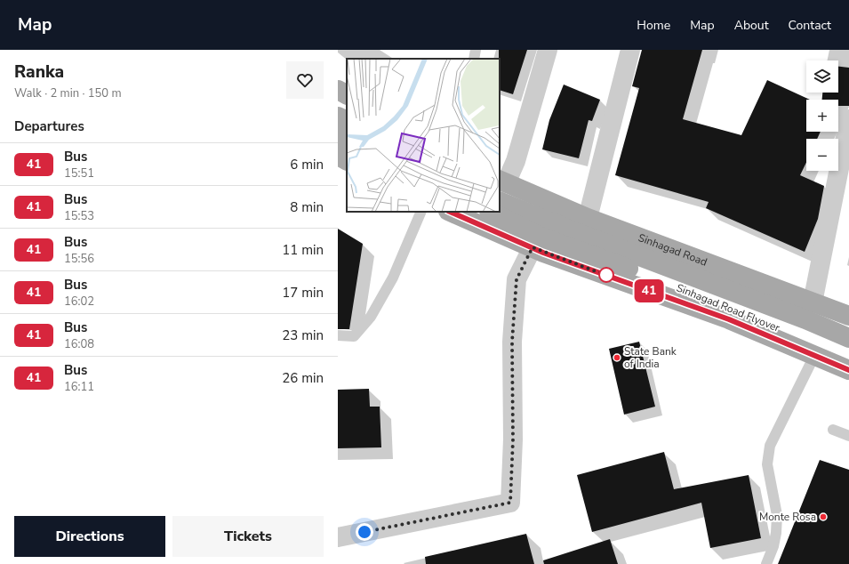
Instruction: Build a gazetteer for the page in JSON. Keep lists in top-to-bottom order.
{
  "streets": {
    "main road": ["Sinhagad Road", "Sinhagad Road Flyover"]
  },
  "places": ["State Bank of India", "Monte Rosa"],
  "lines": ["bus line 41"],
  "page": {
    "header": "Map",
    "nav": [
      "Home",
      "Map",
      "About",
      "Contact"
    ],
    "heading": [
      ["Ranka", "Walk · 2 min · 150 m"],
      "Departures"
    ],
    "on_map": "41",
    "map_buttons": ["+", "−"],
    "list": [
      {
        "mark": "41",
        "name": "Bus",
        "note": "15:51",
        "value": "6 min"
      },
      {
        "mark": "41",
        "name": "Bus",
        "note": "15:53",
        "value": "8 min"
      },
      {
        "mark": "41",
        "name": "Bus",
        "note": "15:56",
        "value": "11 min"
      },
      {
        "mark": "41",
        "name": "Bus",
        "note": "16:02",
        "value": "17 min"
      },
      {
        "mark": "41",
        "name": "Bus",
        "note": "16:08",
        "value": "23 min"
      },
      {
        "mark": "41",
        "name": "Bus",
        "note": "16:11",
        "value": "26 min"
      }
    ],
    "buttons": ["Directions", "Tickets"]
  }
}
